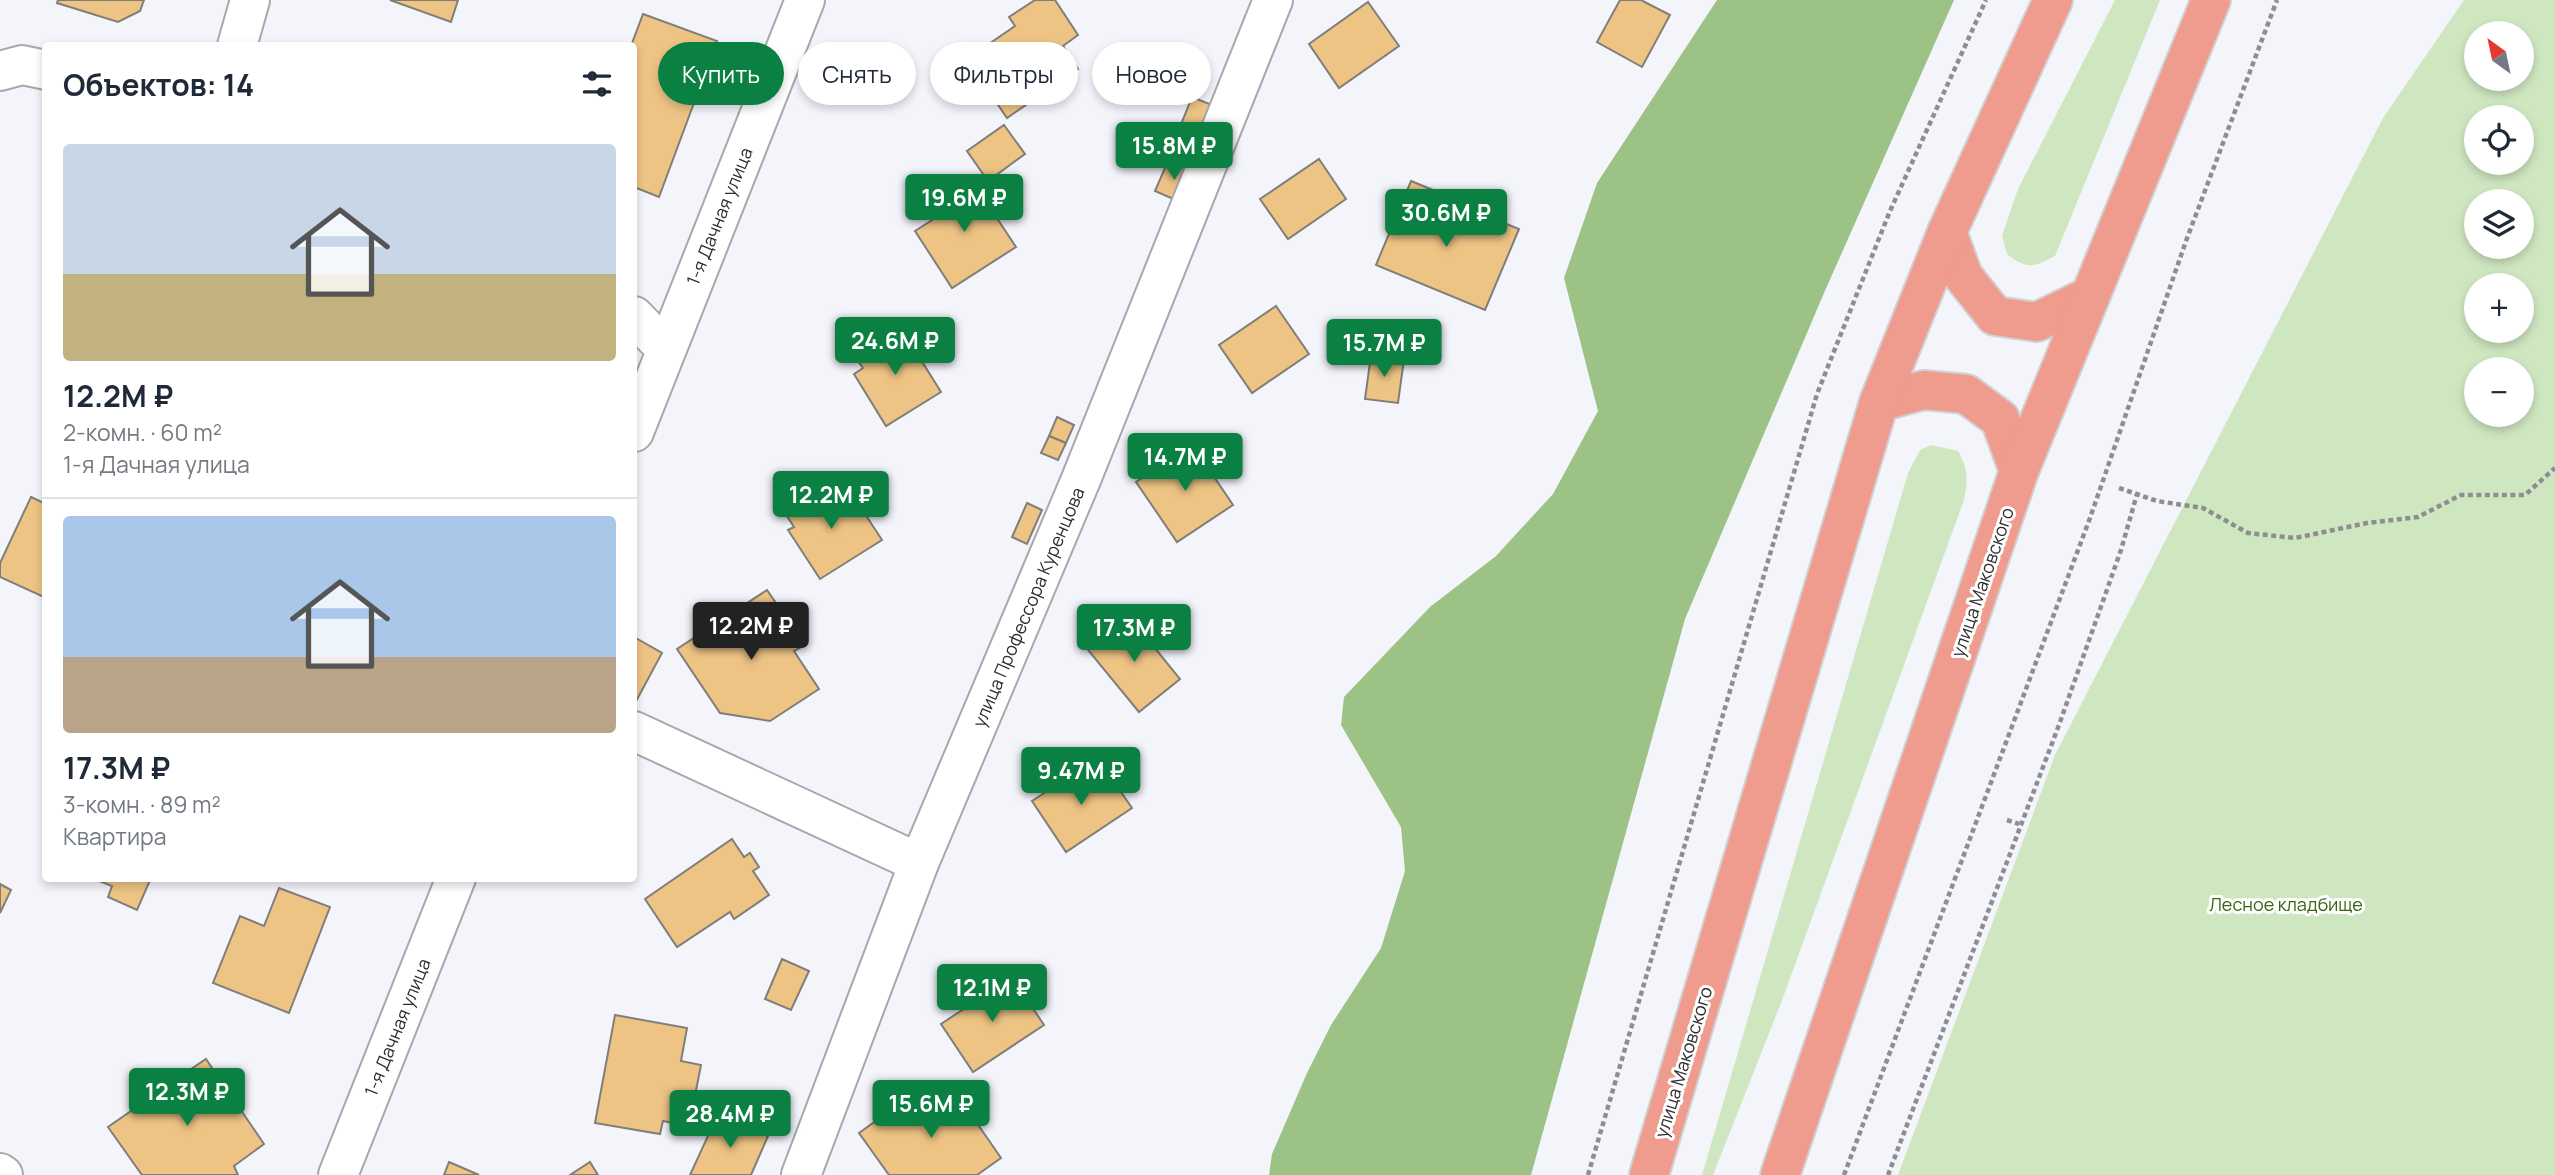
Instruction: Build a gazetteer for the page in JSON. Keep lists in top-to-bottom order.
{
  "streets": {
    "highway": ["улица Маковского"],
    "street": ["1-я Дачная улица", "улица Профессора Куренцова"]
  },
  "parks": ["Лесное кладбище"],
  "north": "top left",
  "page": {
    "map_buttons": ["+", "−"],
    "chip": [
      "Купить",
      "Снять",
      "Фильтры",
      "Новое"
    ],
    "heading": "Объектов: 14",
    "price": [
      "15.8M ₽",
      "19.6M ₽",
      "30.6M ₽",
      "24.6M ₽",
      "15.7M ₽",
      "14.7M ₽",
      "12.2M ₽",
      "12.2M ₽",
      "17.3M ₽",
      "9.47M ₽",
      "12.1M ₽",
      "12.3M ₽",
      "15.6M ₽",
      "28.4M ₽"
    ],
    "list": [
      {
        "name": "12.2M ₽",
        "note": "2-комн. · 60 m² · 1-я Дачная улица"
      },
      {
        "name": "17.3M ₽",
        "note": "3-комн. · 89 m² · Квартира"
      }
    ]
  }
}
